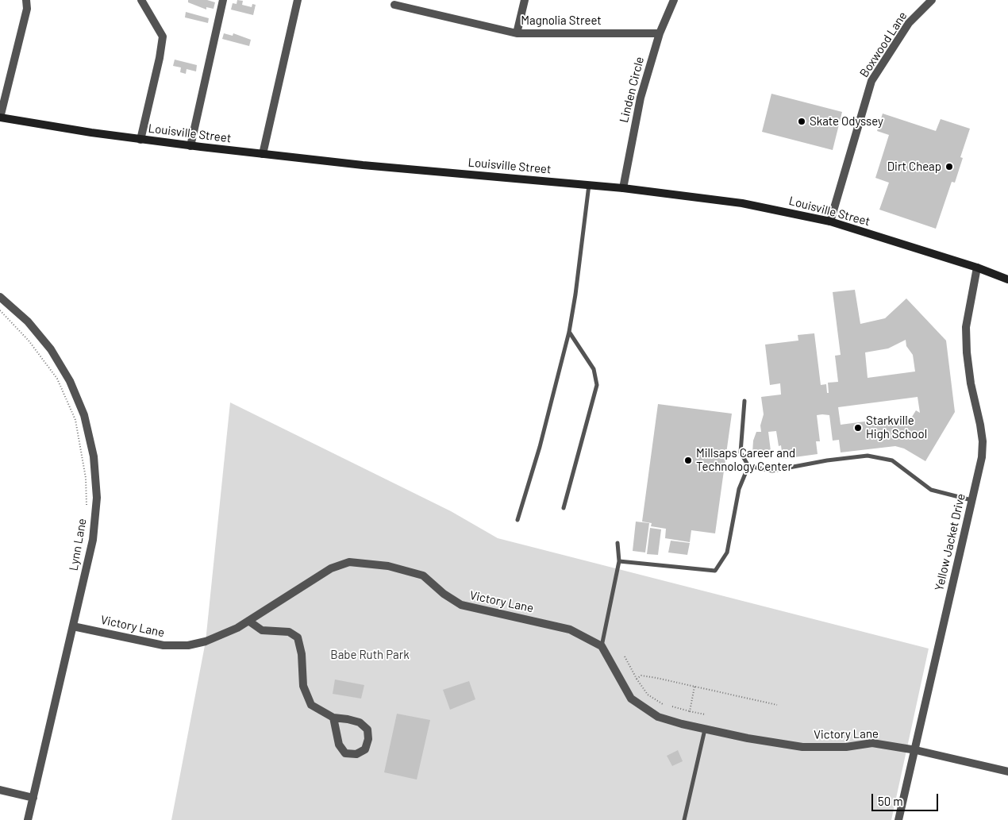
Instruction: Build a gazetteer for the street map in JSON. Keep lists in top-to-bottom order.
{
  "streets": {
    "main road": ["Louisville Street"],
    "street": [
      "Magnolia Street",
      "Boxwood Lane",
      "Linden Circle",
      "Yellow Jacket Drive",
      "Lynn Lane",
      "Victory Lane"
    ]
  },
  "crossings": [
    ["Magnolia Street", "Linden Circle"],
    ["Boxwood Lane", "Louisville Street"],
    ["Linden Circle", "Louisville Street"],
    ["Louisville Street", "Yellow Jacket Drive"],
    ["Yellow Jacket Drive", "Victory Lane"],
    ["Lynn Lane", "Victory Lane"]
  ],
  "parks": ["Babe Ruth Park"],
  "places": [
    "Skate Odyssey",
    "Dirt Cheap",
    "Starkville High School",
    "Millsaps Career and Technology Center"
  ],
  "scale_bar": "50 m"
}
